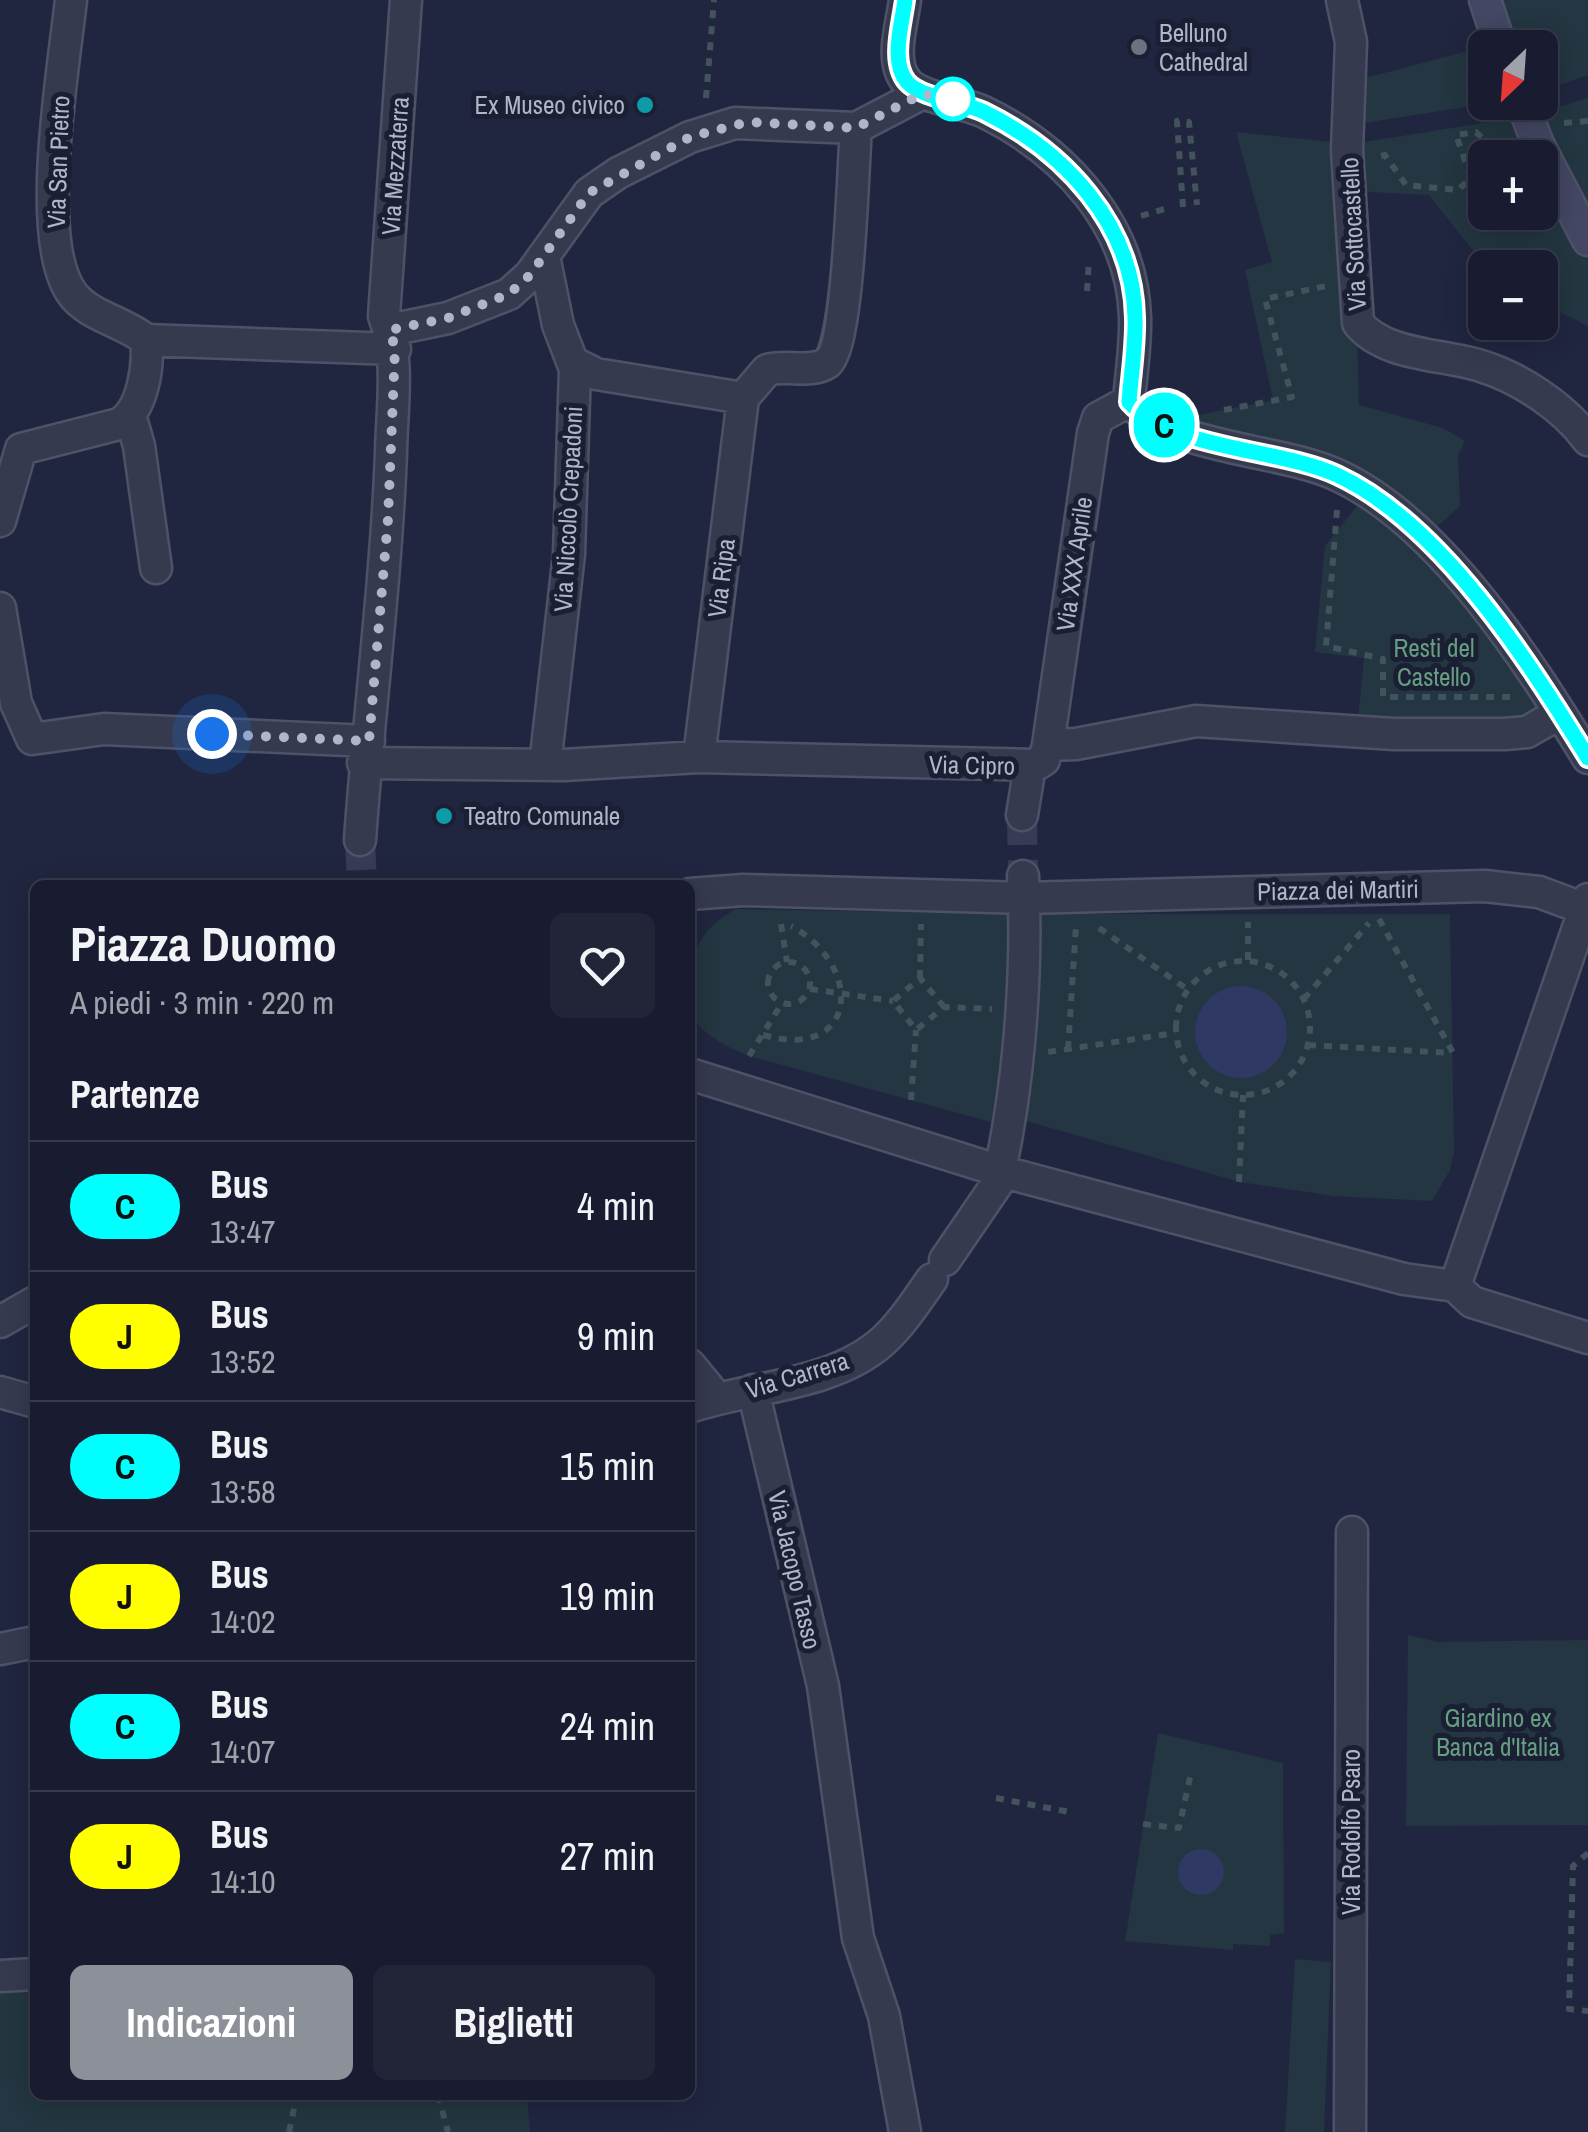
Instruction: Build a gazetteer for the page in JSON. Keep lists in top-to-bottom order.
{
  "streets": {
    "street": [
      "Via San Pietro",
      "Via Mezzaterra",
      "Via Sottocastello",
      "Via Niccolò Crepadoni",
      "Via XXX Aprile",
      "Via Ripa",
      "Via Cipro",
      "Piazza dei Martiri",
      "Via Carrera",
      "Via Jacopo Tasso",
      "Via Rodolfo Psaro"
    ]
  },
  "crossings": [
    ["Via Mezzaterra", "Via Cipro"],
    ["Via Niccolò Crepadoni", "Via Ripa"],
    ["Via Niccolò Crepadoni", "Via Cipro"],
    ["Via XXX Aprile", "Via Cipro"],
    ["Via Ripa", "Via Cipro"],
    ["Via Carrera", "Via Jacopo Tasso"]
  ],
  "parks": ["Resti del Castello", "Giardino ex Banca d'Italia"],
  "places": ["Belluno Cathedral", "Ex Museo civico", "Teatro Comunale"],
  "lines": ["bus line C"],
  "north": "bottom left",
  "page": {
    "on_map": "C",
    "map_buttons": ["+", "−"],
    "heading": [
      ["Piazza Duomo", "A piedi · 3 min · 220 m"],
      "Partenze"
    ],
    "list": [
      {
        "mark": "C",
        "name": "Bus",
        "note": "13:47",
        "value": "4 min"
      },
      {
        "mark": "J",
        "name": "Bus",
        "note": "13:52",
        "value": "9 min"
      },
      {
        "mark": "C",
        "name": "Bus",
        "note": "13:58",
        "value": "15 min"
      },
      {
        "mark": "J",
        "name": "Bus",
        "note": "14:02",
        "value": "19 min"
      },
      {
        "mark": "C",
        "name": "Bus",
        "note": "14:07",
        "value": "24 min"
      },
      {
        "mark": "J",
        "name": "Bus",
        "note": "14:10",
        "value": "27 min"
      }
    ],
    "buttons": ["Indicazioni", "Biglietti"]
  }
}
